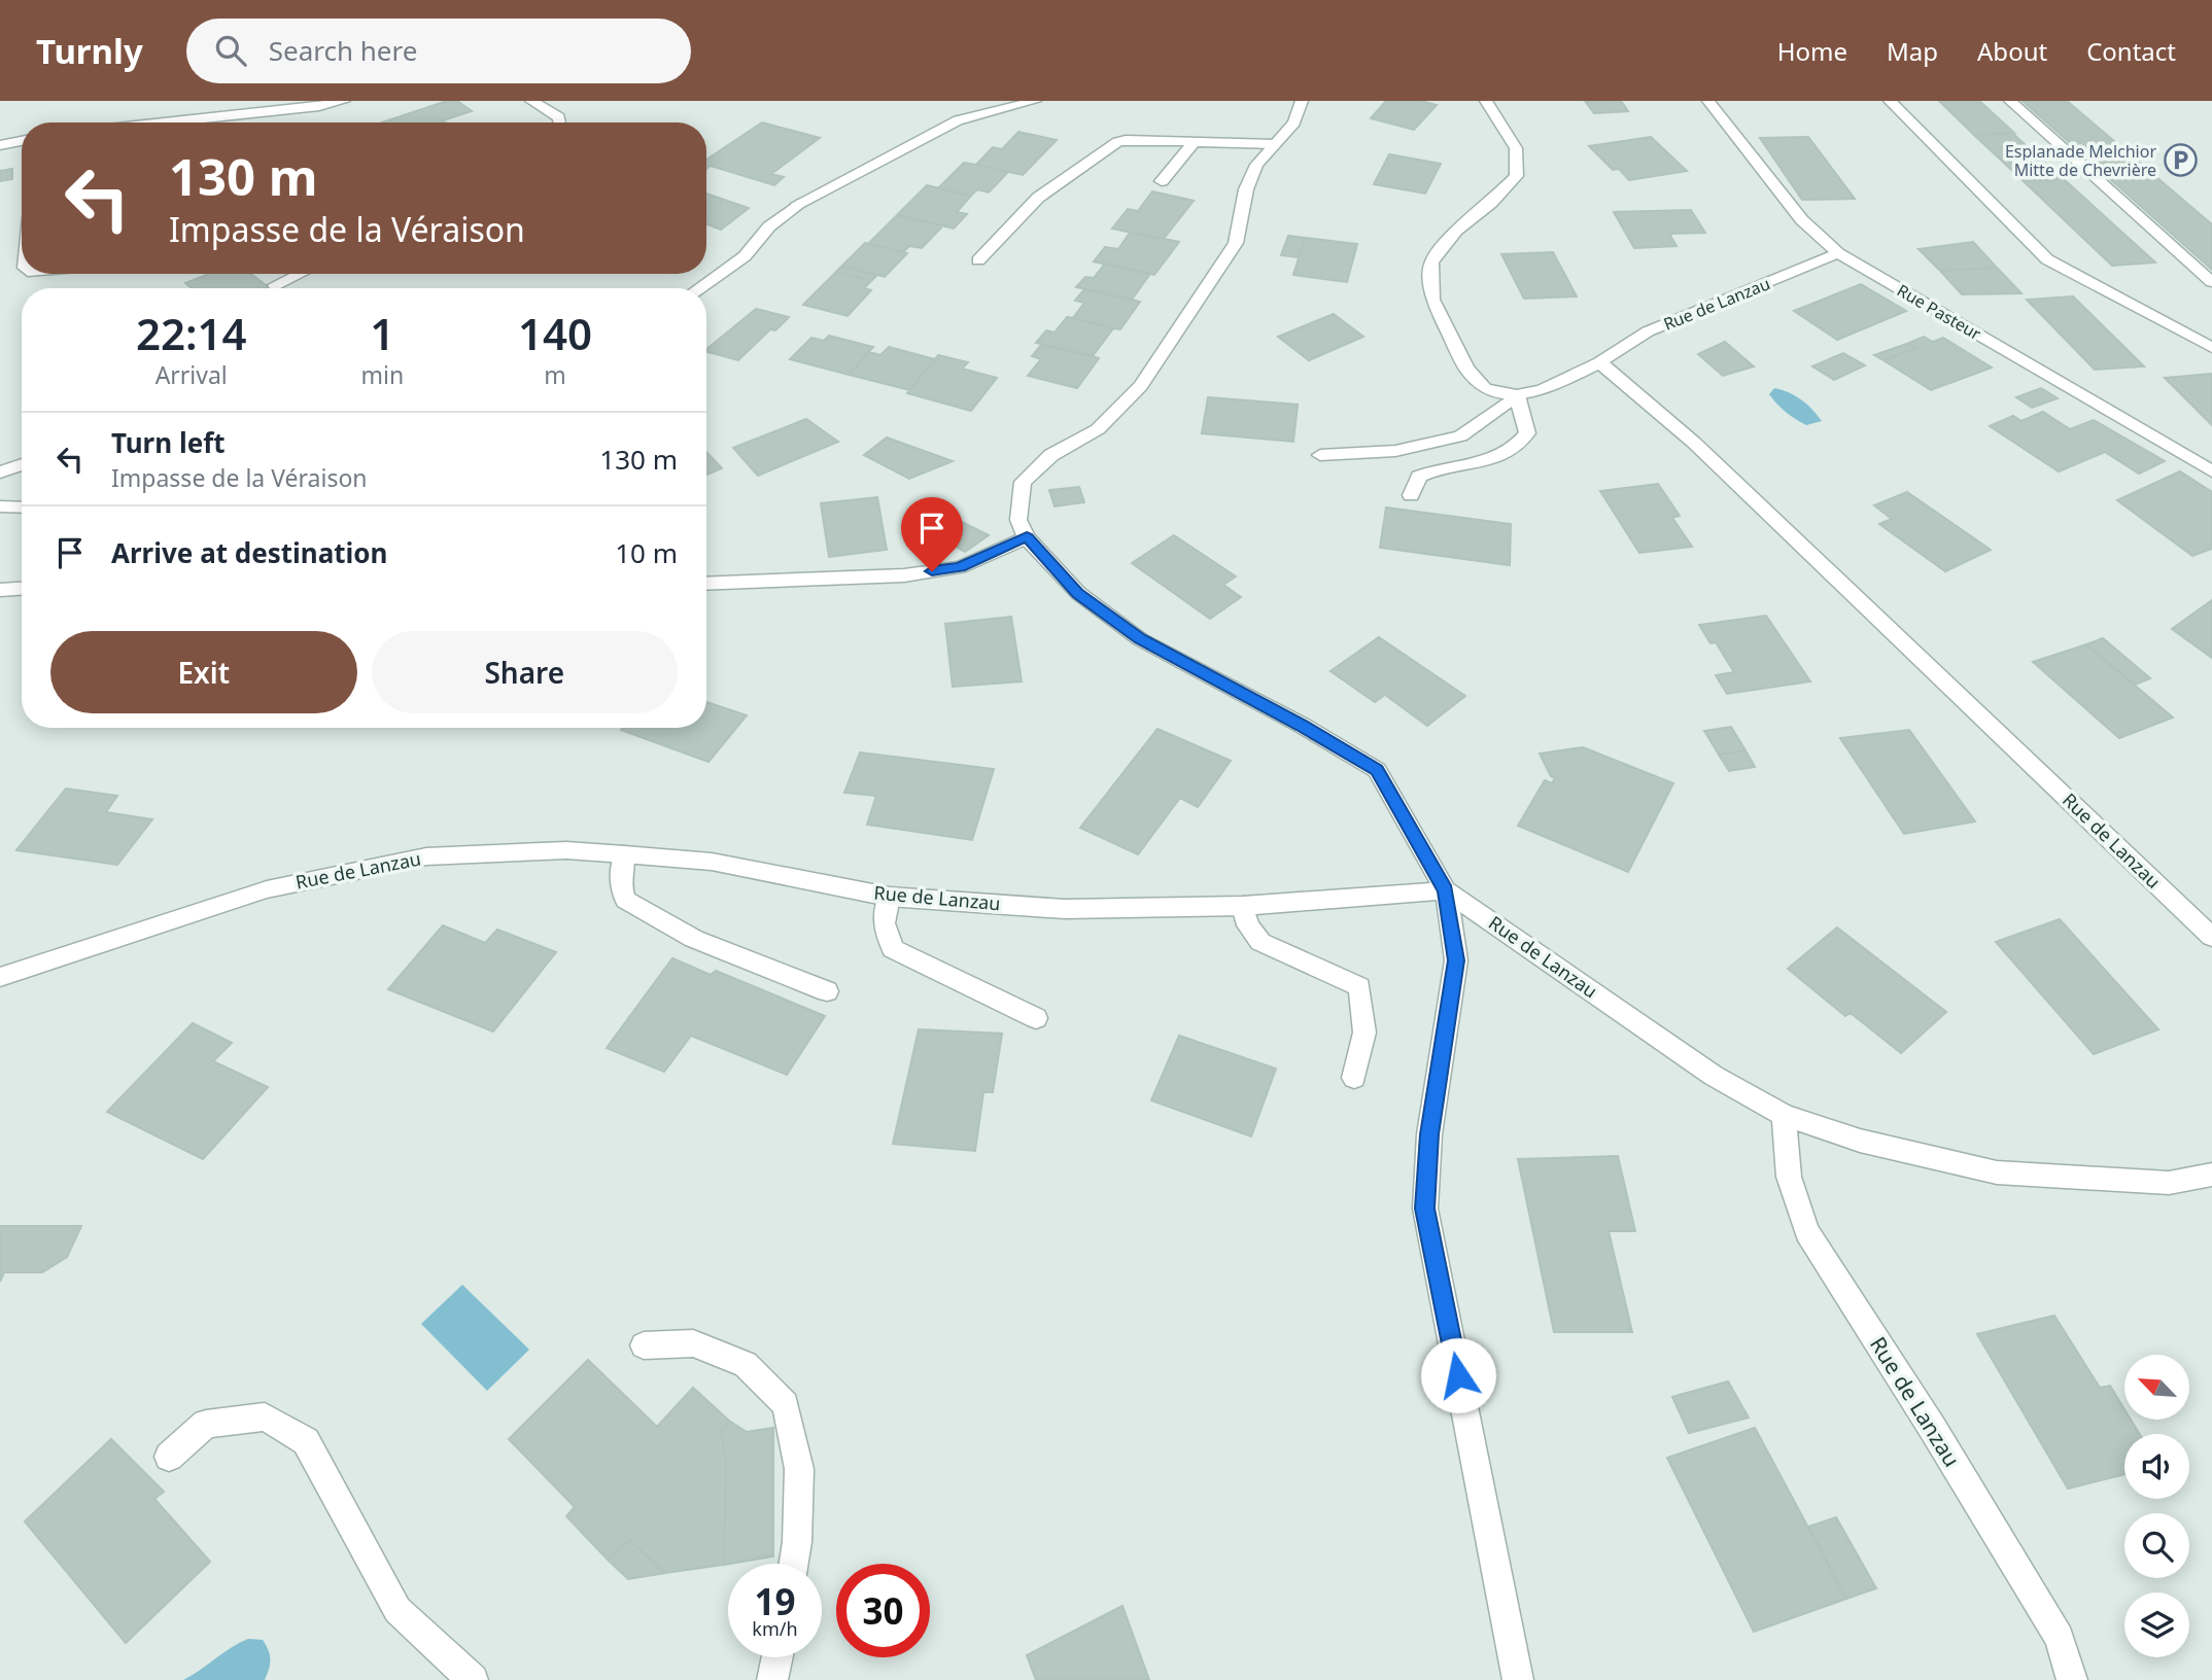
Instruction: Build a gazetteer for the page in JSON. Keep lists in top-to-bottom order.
{
  "streets": {
    "street": ["Rue de Lanzau", "Rue Pasteur"]
  },
  "crossings": [
    ["Rue de Lanzau", "Rue Pasteur"]
  ],
  "places": {
    "parking": ["Esplanade Melchior Mitte de Chevrière"]
  },
  "north": "top left",
  "page": {
    "header": "Turnly",
    "search": "Search here",
    "nav": [
      "Home",
      "Map",
      "About",
      "Contact"
    ],
    "turn": ["130 m", "Impasse de la Véraison"],
    "eta": [
      "22:14",
      "Arrival",
      "1",
      "min",
      "140",
      "m"
    ],
    "list": [
      {
        "name": "Turn left",
        "note": "Impasse de la Véraison",
        "value": "130 m"
      },
      {
        "name": "Arrive at destination",
        "value": "10 m"
      }
    ],
    "buttons": ["Exit", "Share"],
    "speed": "19 km/h",
    "limit": "30"
  }
}
